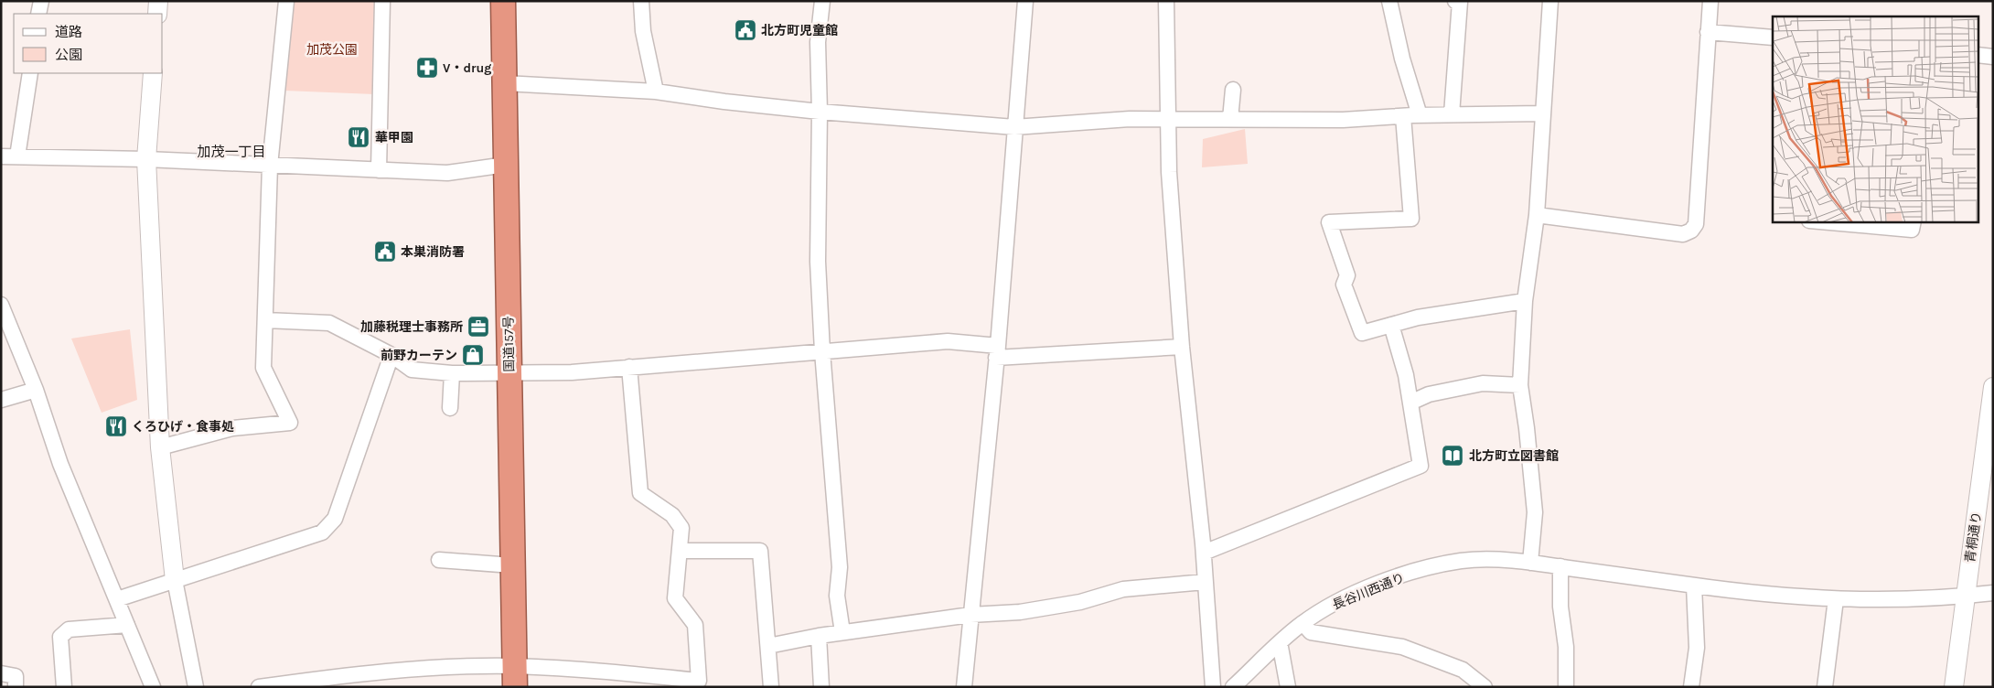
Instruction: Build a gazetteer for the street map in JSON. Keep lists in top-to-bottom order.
{
  "streets": {
    "highway": ["国道157号"],
    "street": ["青桐通り", "長谷川西通り"]
  },
  "crossings": [
    ["青桐通り", "長谷川西通り"]
  ],
  "districts": ["加茂一丁目"],
  "parks": ["加茂公園"],
  "places": {
    "public building": ["北方町児童館", "本巣消防署"],
    "pharmacy": ["V・drug"],
    "restaurant": ["華甲園", "くろひげ・食事処"],
    "office": ["加藤税理士事務所"],
    "shop": ["前野カーテン"],
    "library": ["北方町立図書館"]
  },
  "legend": ["道路", "公園"]
}
